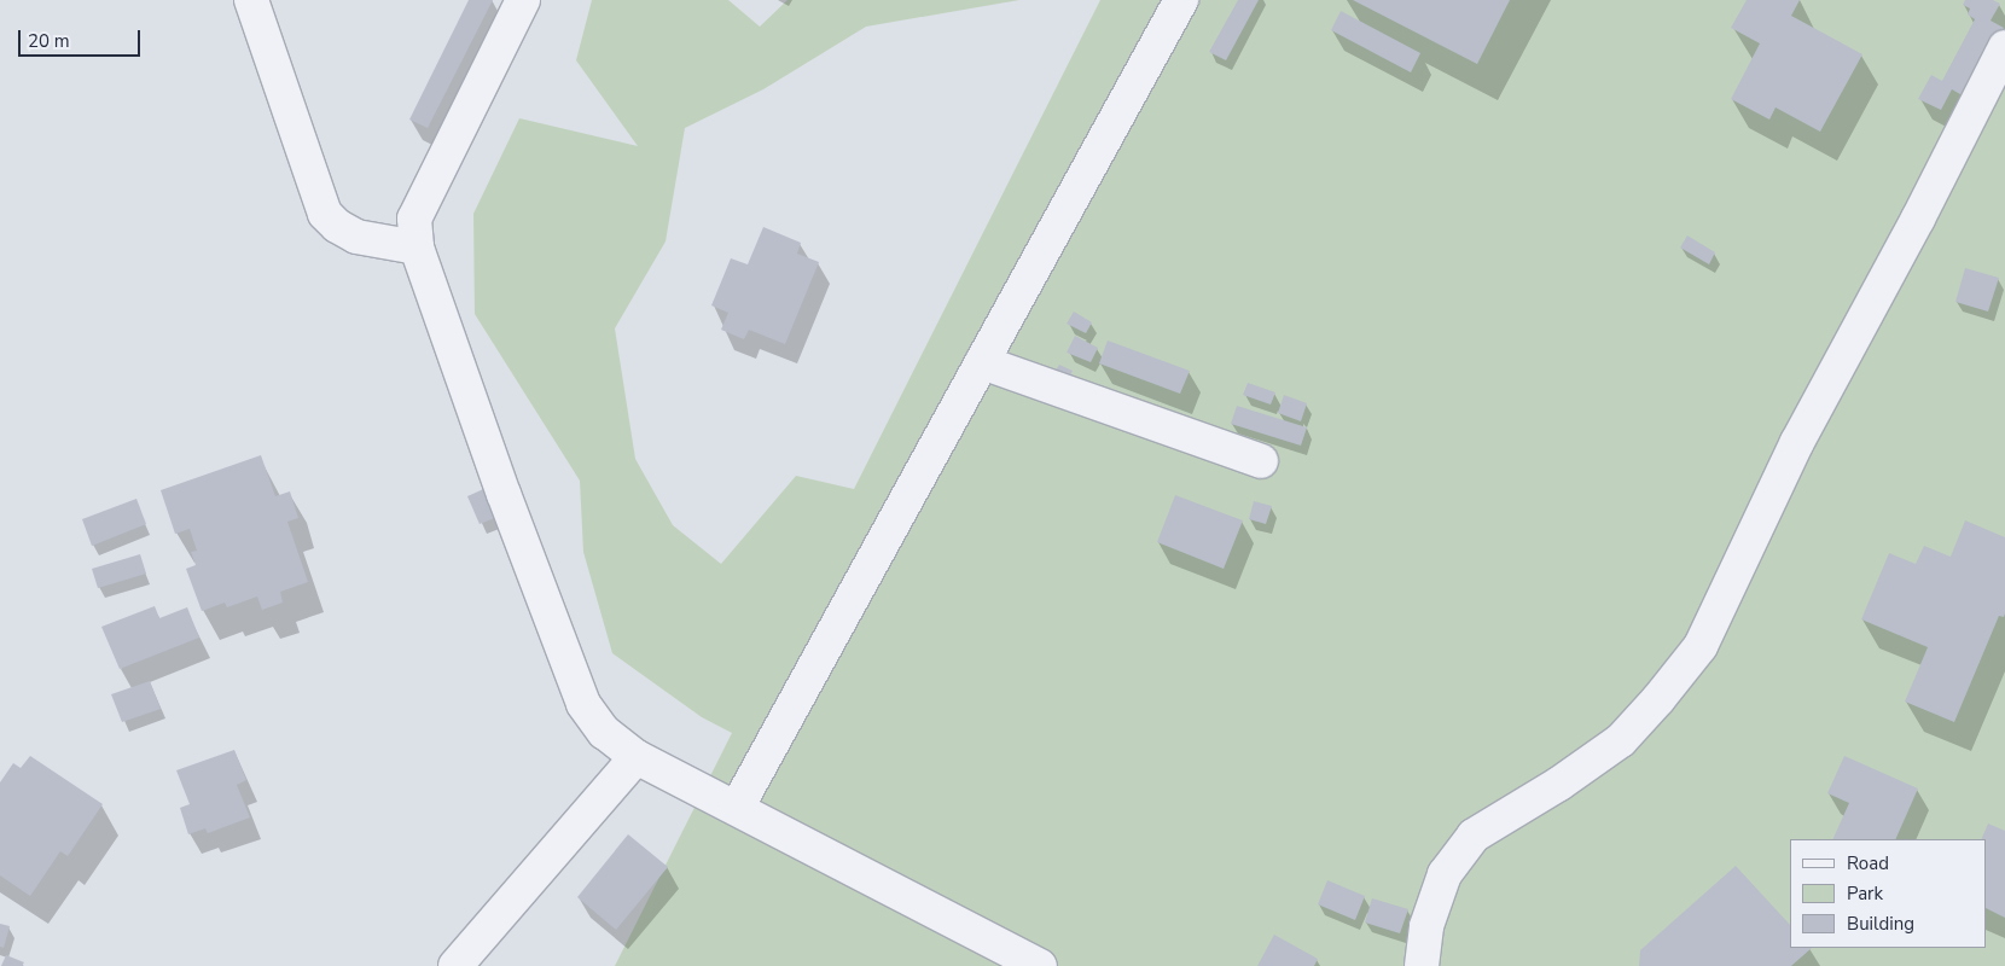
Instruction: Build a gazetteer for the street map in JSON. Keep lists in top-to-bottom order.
{
  "legend": ["Road", "Park", "Building"],
  "scale_bar": "20 m"
}
